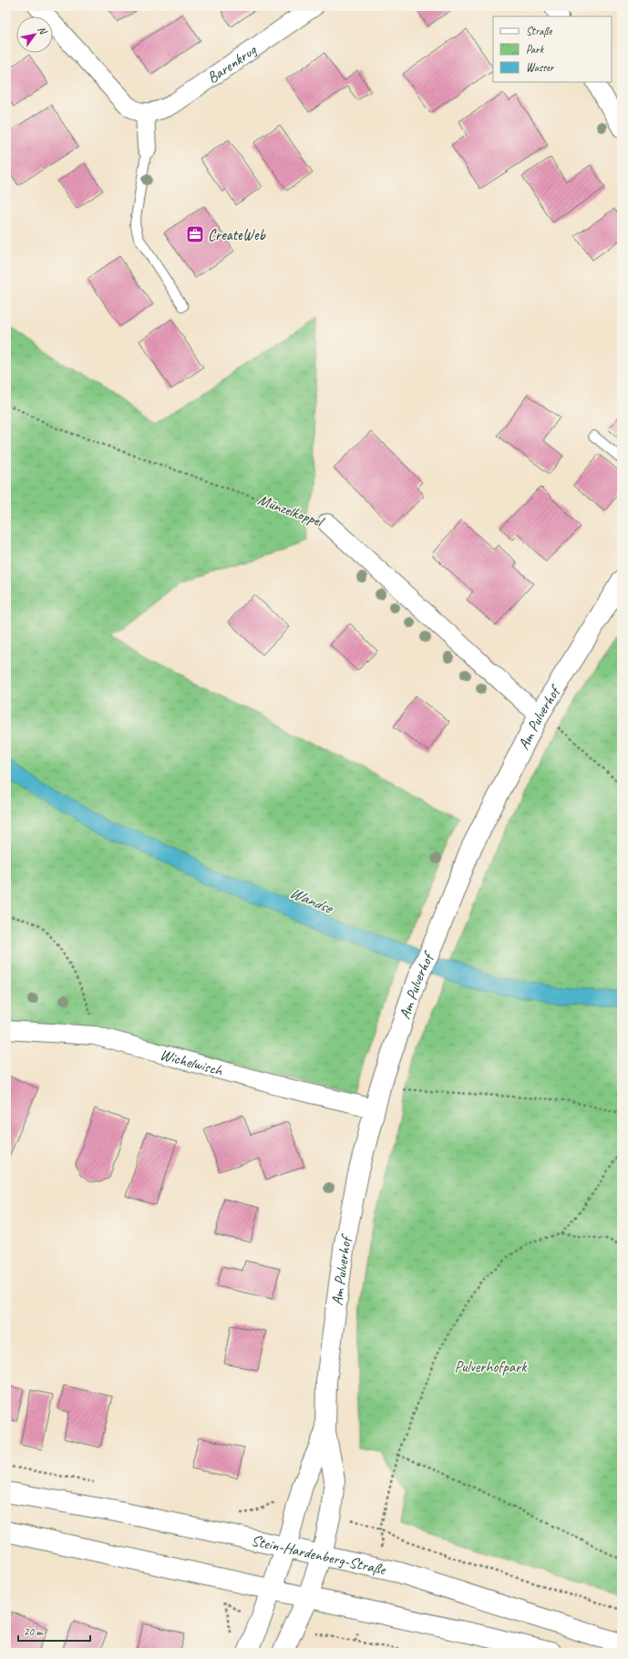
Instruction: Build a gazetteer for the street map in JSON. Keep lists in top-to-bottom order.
{
  "streets": {
    "street": [
      "Barenkrug",
      "Münzelkoppel",
      "Am Pulverhof",
      "Wichelwisch",
      "Stein-Hardenberg-Straße"
    ]
  },
  "crossings": [
    ["Münzelkoppel", "Am Pulverhof"],
    ["Am Pulverhof", "Wichelwisch"],
    ["Am Pulverhof", "Stein-Hardenberg-Straße"]
  ],
  "water": ["Wandse"],
  "parks": ["Pulverhofpark"],
  "places": {
    "office": ["CreateWeb"]
  },
  "legend": ["Straße", "Park", "Wasser"],
  "scale_bar": "20 m",
  "north": "top right"
}
